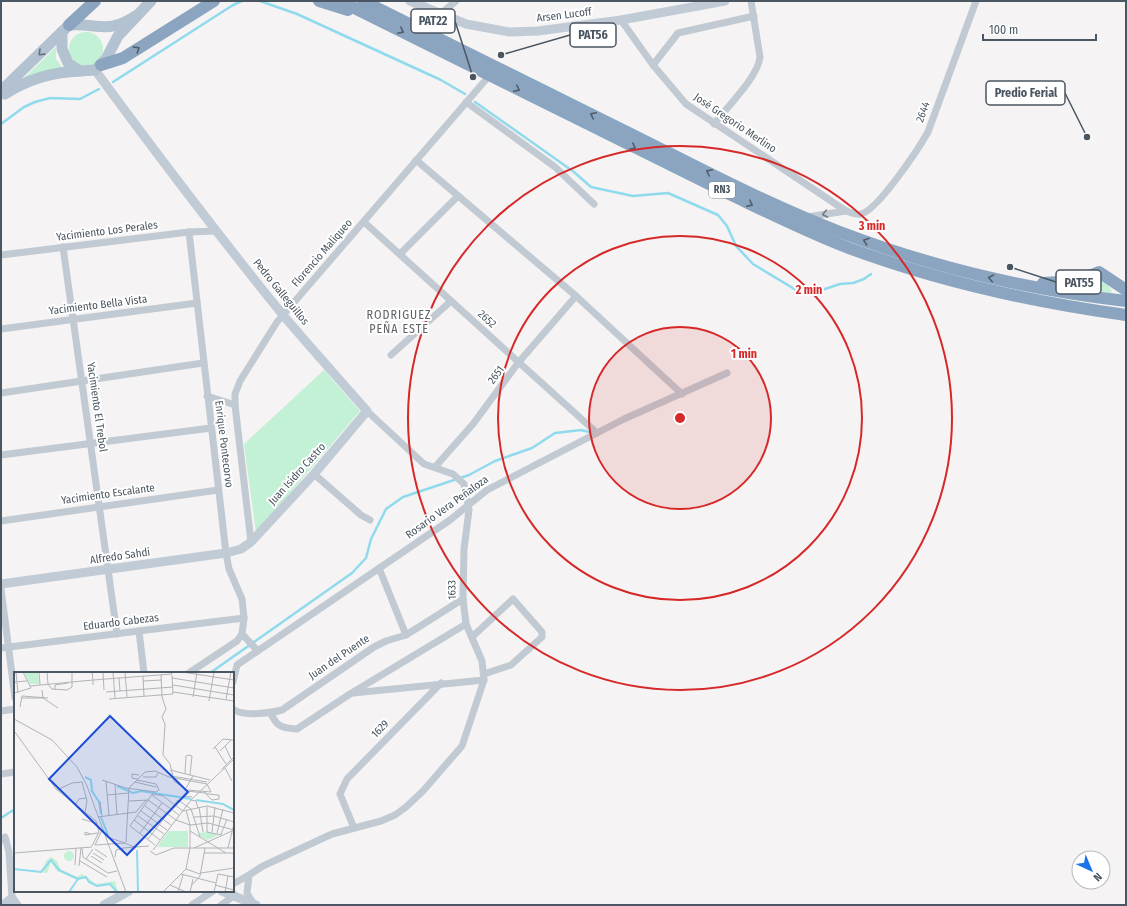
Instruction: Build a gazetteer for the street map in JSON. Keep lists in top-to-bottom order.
{
  "streets": {
    "highway": ["RN3"],
    "street": [
      "Arsen Lucoff",
      "2644",
      "José Gregorio Merlino",
      "Yacimiento Los Perales",
      "Florencio Maliqueo",
      "Pedro Galleguillos",
      "Yacimiento Bella Vista",
      "2652",
      "2651",
      "Yacimiento El Trebol",
      "Enrique Pontecorvo",
      "Juan Isidro Castro",
      "Yacimiento Escalante",
      "Rosario Vera Peñaloza",
      "Alfredo Sahdi",
      "1633",
      "Eduardo Cabezas",
      "Juan del Puente",
      "1629"
    ]
  },
  "crossings": [
    ["Arsen Lucoff", "José Gregorio Merlino"],
    ["2644", "José Gregorio Merlino"],
    ["RN3", "Florencio Maliqueo"],
    ["Yacimiento Los Perales", "Pedro Galleguillos"],
    ["Yacimiento Los Perales", "Yacimiento El Trebol"],
    ["Yacimiento Los Perales", "Enrique Pontecorvo"],
    ["Florencio Maliqueo", "Pedro Galleguillos"],
    ["Florencio Maliqueo", "2652"],
    ["Florencio Maliqueo", "Juan Isidro Castro"],
    ["Pedro Galleguillos", "2651"],
    ["Pedro Galleguillos", "Juan Isidro Castro"],
    ["Pedro Galleguillos", "Rosario Vera Peñaloza"],
    ["Pedro Galleguillos", "1633"],
    ["Yacimiento Bella Vista", "Yacimiento El Trebol"],
    ["Yacimiento Bella Vista", "Enrique Pontecorvo"],
    ["2652", "2651"],
    ["2652", "Rosario Vera Peñaloza"],
    ["Yacimiento El Trebol", "Yacimiento Escalante"],
    ["Yacimiento El Trebol", "Alfredo Sahdi"],
    ["Yacimiento El Trebol", "Eduardo Cabezas"],
    ["Enrique Pontecorvo", "Yacimiento Escalante"],
    ["Enrique Pontecorvo", "Alfredo Sahdi"],
    ["Enrique Pontecorvo", "Eduardo Cabezas"],
    ["Juan Isidro Castro", "Alfredo Sahdi"],
    ["Rosario Vera Peñaloza", "1633"],
    ["1633", "Juan del Puente"]
  ],
  "districts": ["RODRIGUEZ PEÑA ESTE"],
  "places": [
    "PAT56",
    "PAT22",
    "Predio Ferial",
    "PAT55"
  ],
  "scale_bar": "100 m",
  "north": "bottom right",
  "rings": ["3 min", "2 min", "1 min"]
}
